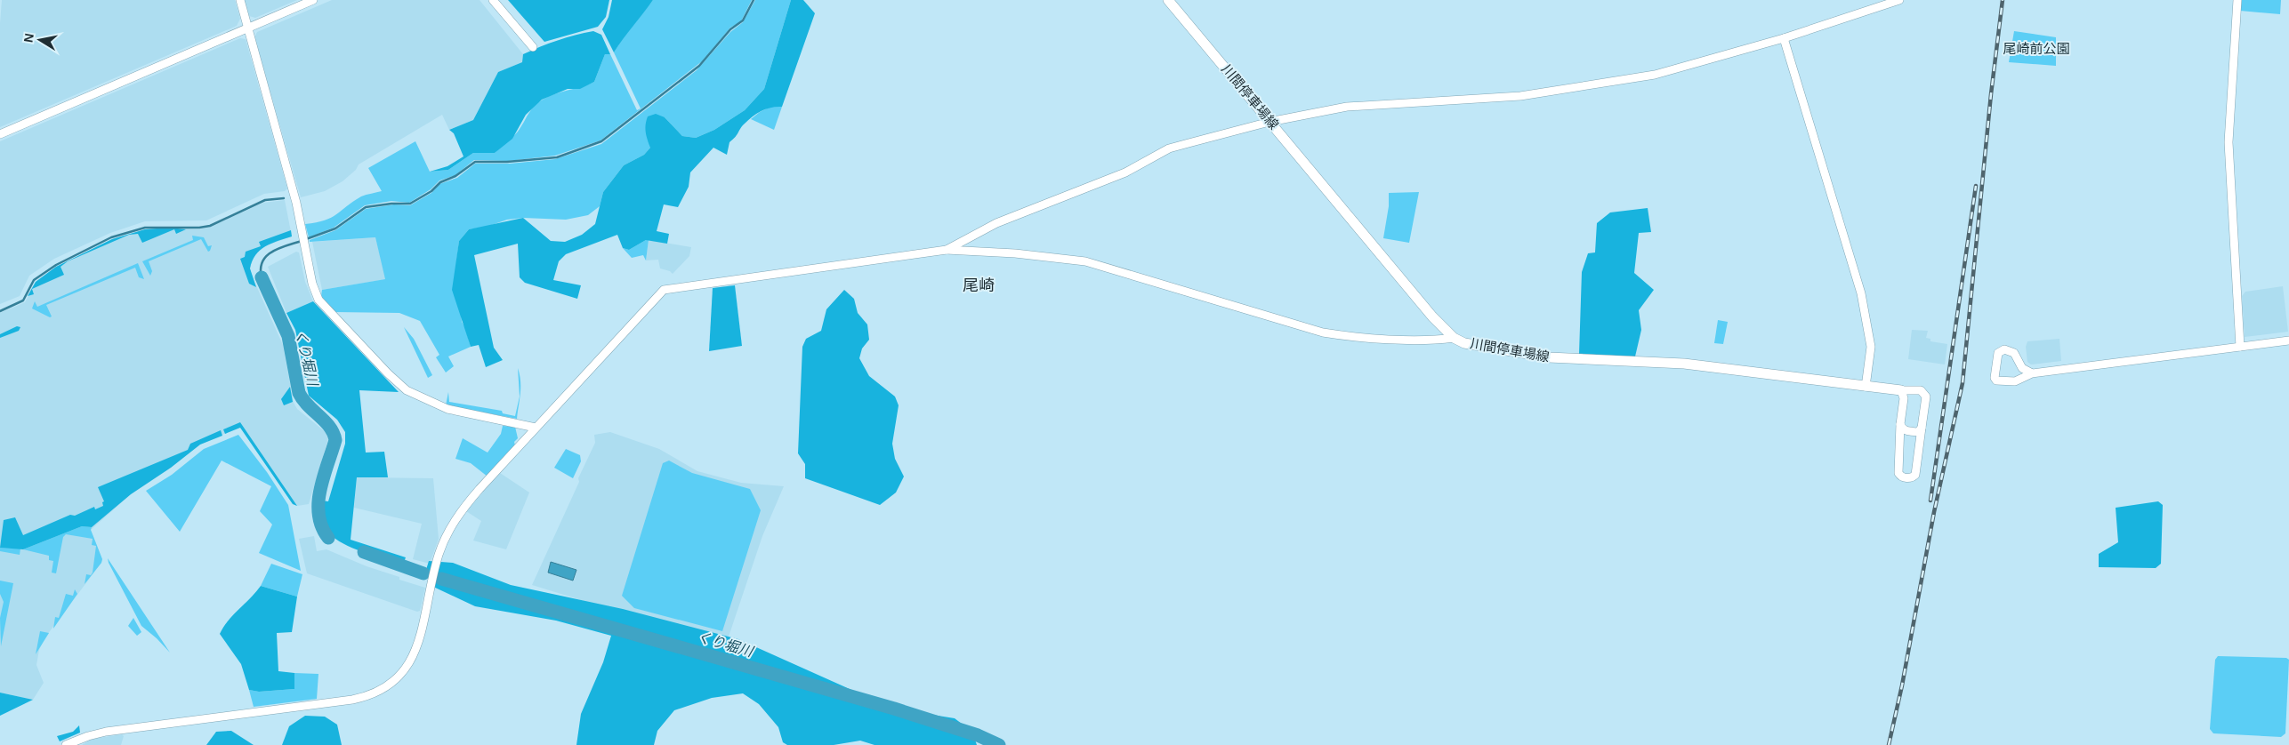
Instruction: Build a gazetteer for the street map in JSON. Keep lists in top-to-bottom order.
{
  "streets": {
    "main road": ["川間停車場線"]
  },
  "districts": ["尾崎"],
  "water": ["くり堀川"],
  "parks": ["尾崎前公園"],
  "north": "left"
}
